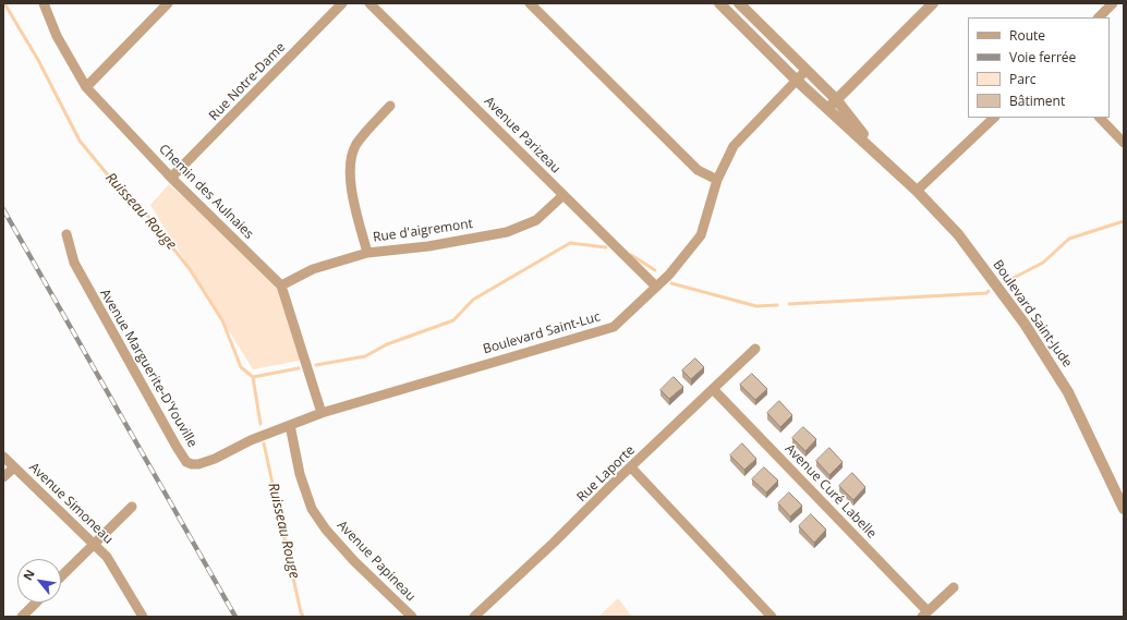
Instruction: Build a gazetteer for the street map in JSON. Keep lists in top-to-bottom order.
{
  "streets": {
    "street": [
      "Rue Notre-Dame",
      "Avenue Parizeau",
      "Chemin des Aulnaies",
      "Rue d'aigremont",
      "Boulevard Saint-Jude",
      "Boulevard Saint-Luc",
      "Avenue Marguerite-D'Youville",
      "Rue Laporte",
      "Avenue Curé Labelle",
      "Avenue Simoneau",
      "Avenue Papineau"
    ]
  },
  "crossings": [
    ["Rue Notre-Dame", "Chemin des Aulnaies"],
    ["Avenue Parizeau", "Rue d'aigremont"],
    ["Avenue Parizeau", "Boulevard Saint-Luc"],
    ["Chemin des Aulnaies", "Rue d'aigremont"],
    ["Chemin des Aulnaies", "Boulevard Saint-Luc"],
    ["Boulevard Saint-Jude", "Boulevard Saint-Luc"],
    ["Boulevard Saint-Luc", "Avenue Marguerite-D'Youville"],
    ["Boulevard Saint-Luc", "Avenue Papineau"],
    ["Avenue Marguerite-D'Youville", "Avenue Papineau"],
    ["Rue Laporte", "Avenue Curé Labelle"]
  ],
  "water": ["Ruisseau Rouge"],
  "legend": [
    "Route",
    "Voie ferrée",
    "Parc",
    "Bâtiment"
  ],
  "north": "top left"
}
